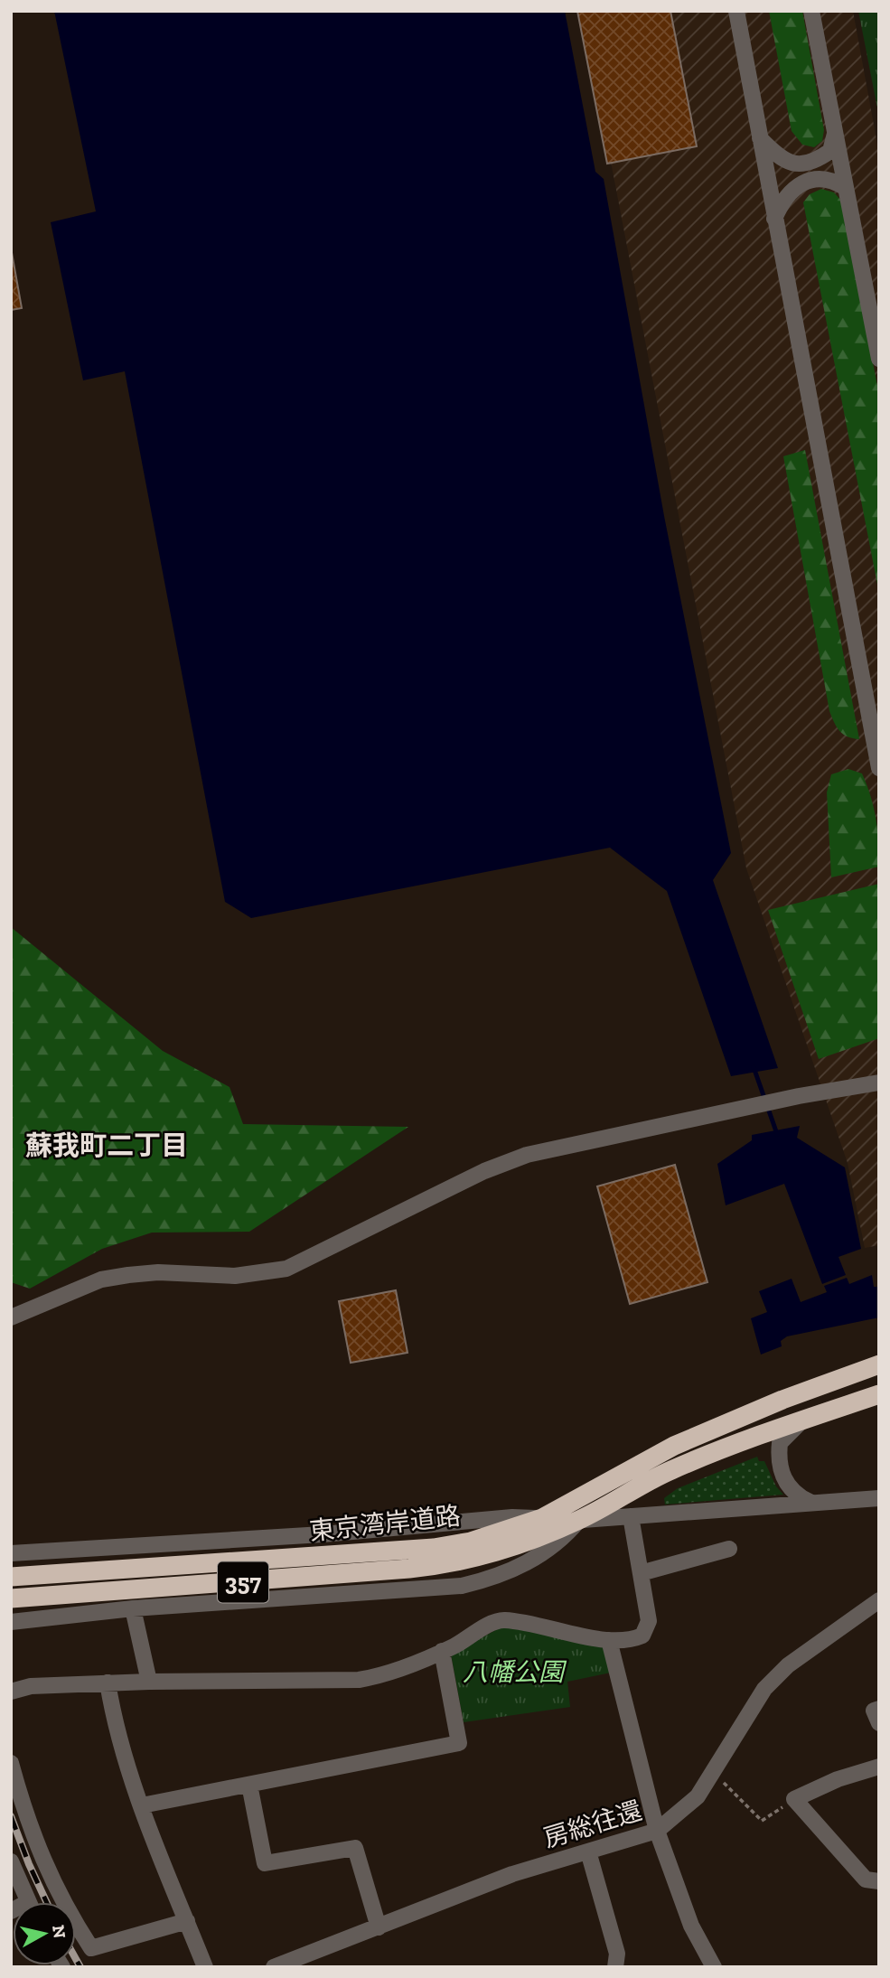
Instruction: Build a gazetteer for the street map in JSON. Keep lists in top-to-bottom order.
{
  "streets": {
    "highway": ["東京湾岸道路", "357"],
    "street": ["房総往還"]
  },
  "districts": ["蘇我町二丁目"],
  "parks": ["八幡公園"],
  "north": "right"
}
